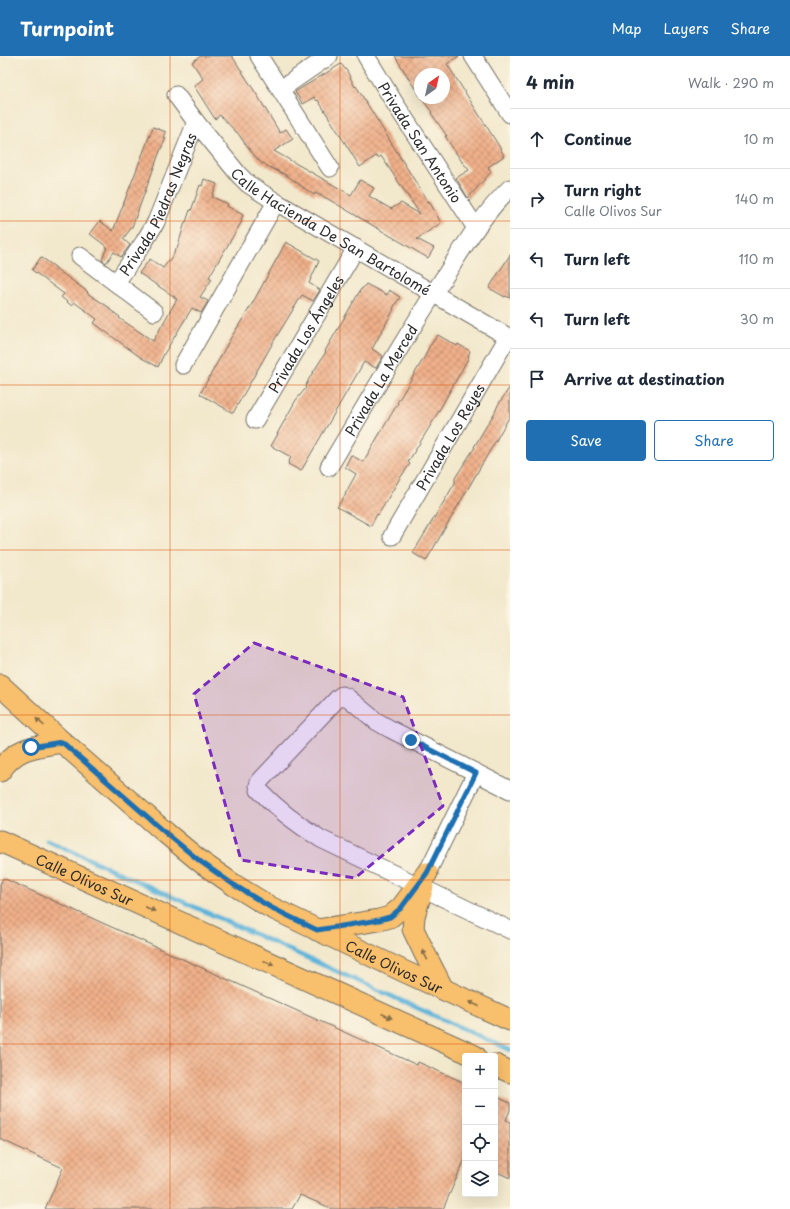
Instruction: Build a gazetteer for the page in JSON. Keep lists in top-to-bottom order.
{
  "streets": {
    "main road": ["Calle Olivos Sur"],
    "street": [
      "Privada San Antonio",
      "Privada Piedras Negras",
      "Calle Hacienda De San Bartolomé",
      "Privada Los Ángeles",
      "Privada La Merced",
      "Privada Los Reyes"
    ]
  },
  "crossings": [
    ["Privada San Antonio", "Privada La Merced"],
    ["Privada Piedras Negras", "Calle Hacienda De San Bartolomé"],
    ["Calle Hacienda De San Bartolomé", "Privada Los Ángeles"],
    ["Calle Hacienda De San Bartolomé", "Privada La Merced"],
    ["Calle Hacienda De San Bartolomé", "Privada Los Reyes"]
  ],
  "north": "top right",
  "page": {
    "header": "Turnpoint",
    "nav": ["Map", "Layers", "Share"],
    "heading": ["4 min", "Walk · 290 m"],
    "list": [
      ["Continue", "10 m"],
      ["Turn right", "Calle Olivos Sur", "140 m"],
      ["Turn left", "110 m"],
      ["Turn left", "30 m"],
      "Arrive at destination"
    ],
    "buttons": ["Save", "Share"],
    "map_buttons": ["+", "−"]
  }
}
